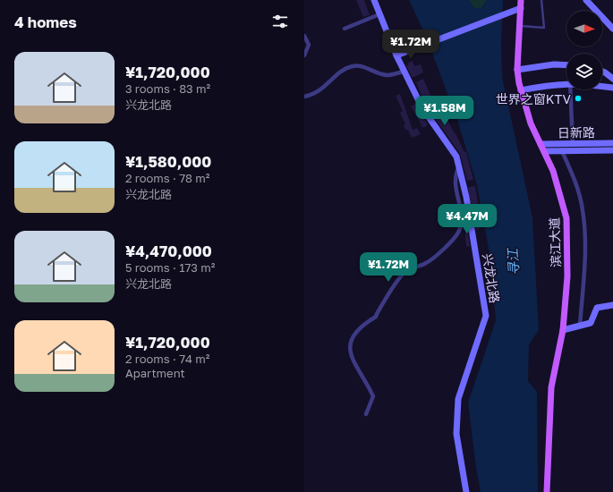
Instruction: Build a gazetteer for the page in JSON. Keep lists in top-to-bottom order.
{
  "streets": {
    "main road": ["日新路", "滨江大道", "兴龙北路"]
  },
  "crossings": [
    ["日新路", "滨江大道"]
  ],
  "water": ["寻江"],
  "places": ["世界之窗KTV"],
  "north": "right",
  "page": {
    "heading": "4 homes",
    "price": [
      "¥1.72M",
      "¥1.58M",
      "¥4.47M",
      "¥1.72M"
    ],
    "list": [
      {
        "name": "¥1,720,000",
        "note": "3 rooms · 83 m² · 兴龙北路"
      },
      {
        "name": "¥1,580,000",
        "note": "2 rooms · 78 m² · 兴龙北路"
      },
      {
        "name": "¥4,470,000",
        "note": "5 rooms · 173 m² · 兴龙北路"
      },
      {
        "name": "¥1,720,000",
        "note": "2 rooms · 74 m² · Apartment"
      }
    ]
  }
}
